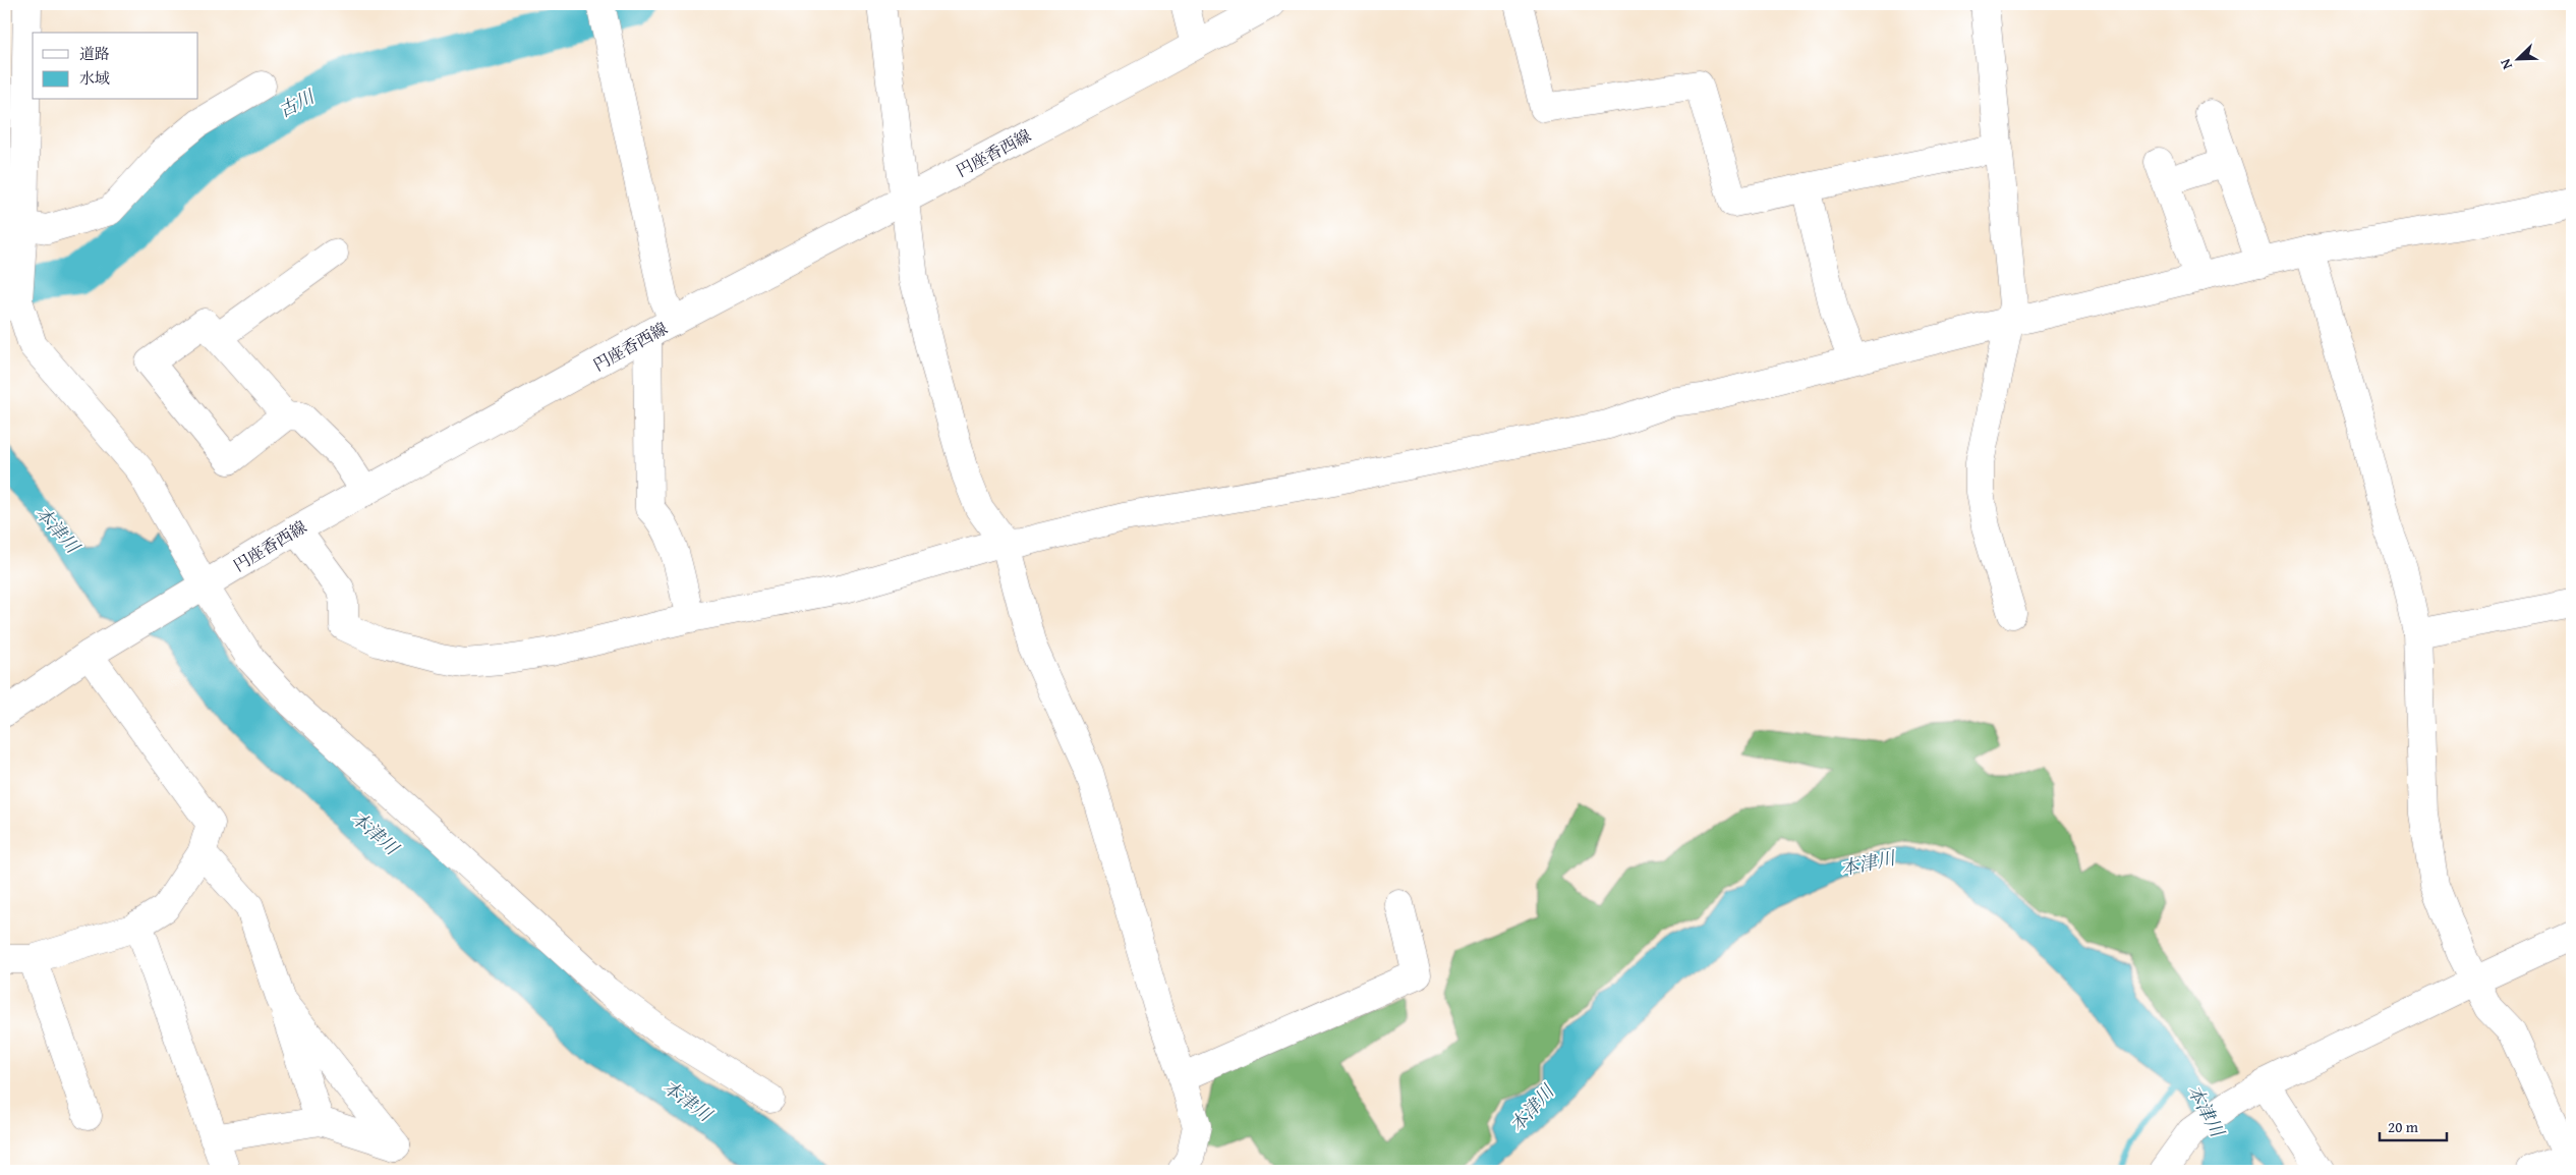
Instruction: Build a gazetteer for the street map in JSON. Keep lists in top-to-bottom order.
{
  "streets": {
    "street": ["円座香西線"]
  },
  "water": ["古川", "本津川"],
  "legend": ["道路", "水域"],
  "scale_bar": "20 m",
  "north": "bottom left"
}
